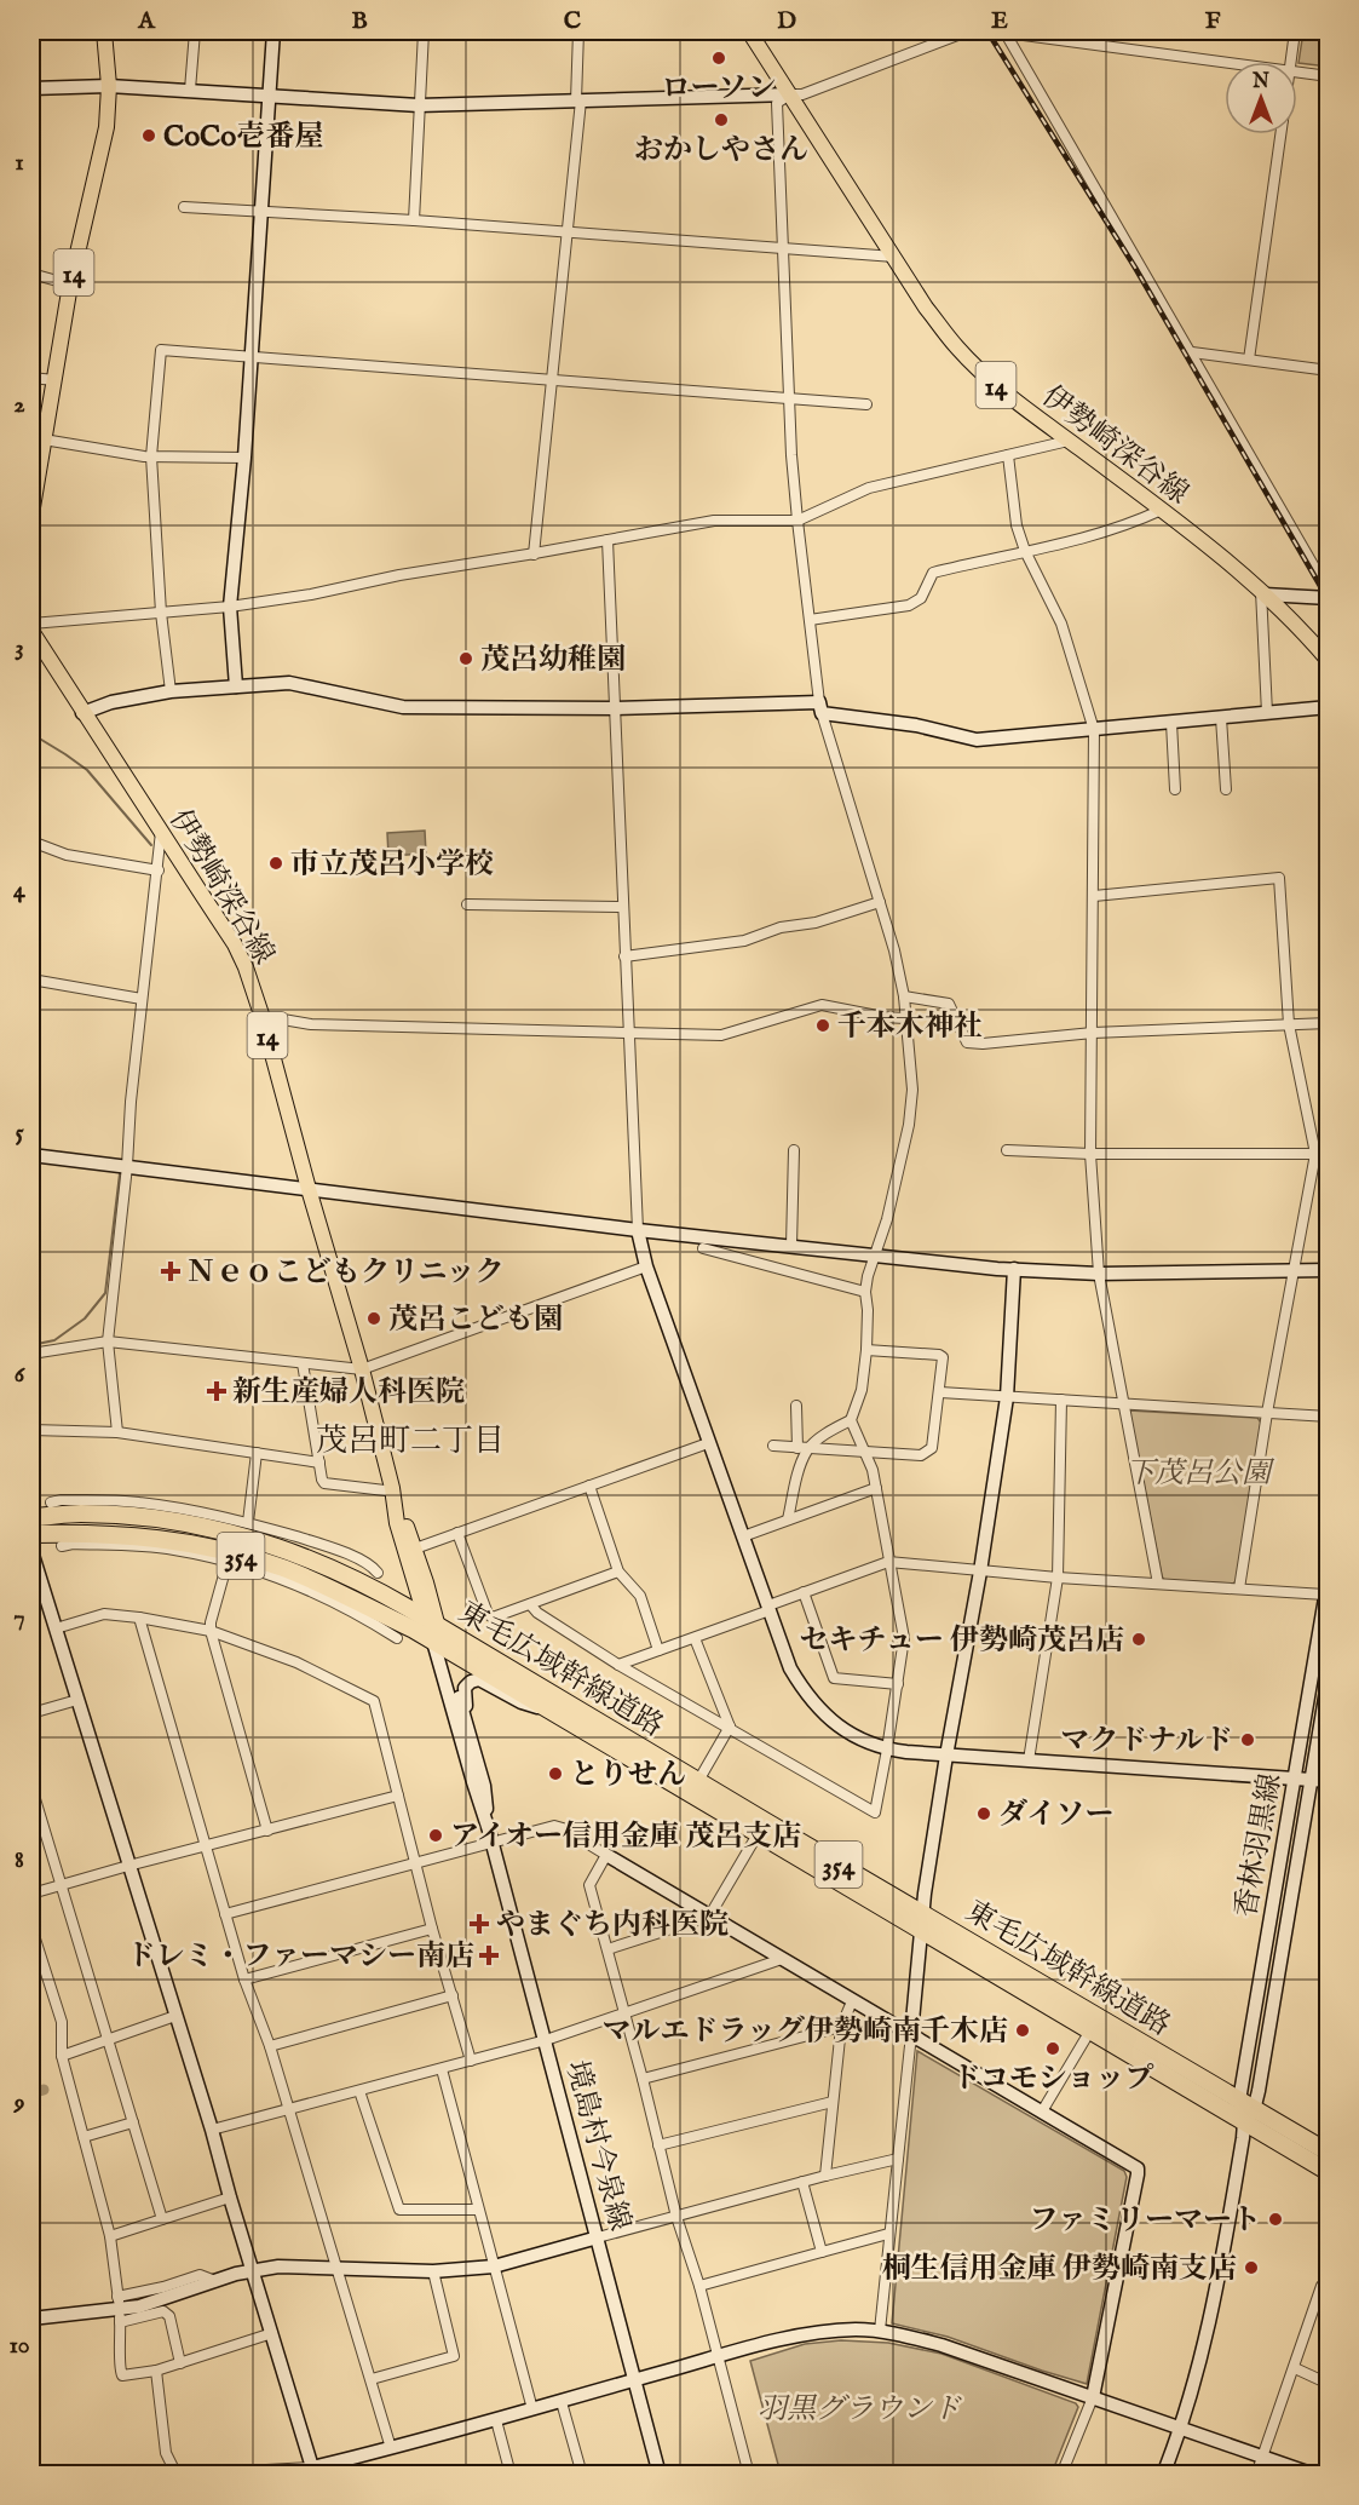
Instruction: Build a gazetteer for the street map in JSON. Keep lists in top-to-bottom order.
{
  "streets": {
    "highway": ["354", "東毛広域幹線道路"],
    "main road": ["14", "伊勢崎深谷線"],
    "street": ["香林羽黒線", "境島村今泉線"]
  },
  "crossings": [
    ["伊勢崎深谷線", "東毛広域幹線道路"],
    ["伊勢崎深谷線", "境島村今泉線"],
    ["東毛広域幹線道路", "香林羽黒線"],
    ["東毛広域幹線道路", "境島村今泉線"]
  ],
  "districts": ["茂呂町二丁目"],
  "parks": ["下茂呂公園", "羽黒グラウンド"],
  "places": {
    "other": [
      "ローソン",
      "おかしやさん",
      "CoCo壱番屋",
      "茂呂幼稚園",
      "市立茂呂小学校",
      "千本木神社",
      "茂呂こども園",
      "セキチュー 伊勢崎茂呂店",
      "マクドナルド",
      "とりせん",
      "ダイソー",
      "アイオー信用金庫 茂呂支店",
      "マルエドラッグ伊勢崎南千木店",
      "ドコモショップ",
      "ファミリーマート",
      "桐生信用金庫 伊勢崎南支店"
    ],
    "health": [
      "Ｎｅｏこどもクリニック",
      "新生産婦人科医院",
      "やまぐち内科医院",
      "ドレミ・ファーマシー南店"
    ]
  },
  "north": "top",
  "grid": {
    "columns": [
      "A",
      "B",
      "C",
      "D",
      "E",
      "F"
    ],
    "rows": [
      "1",
      "2",
      "3",
      "4",
      "5",
      "6",
      "7",
      "8",
      "9",
      "10"
    ]
  }
}
